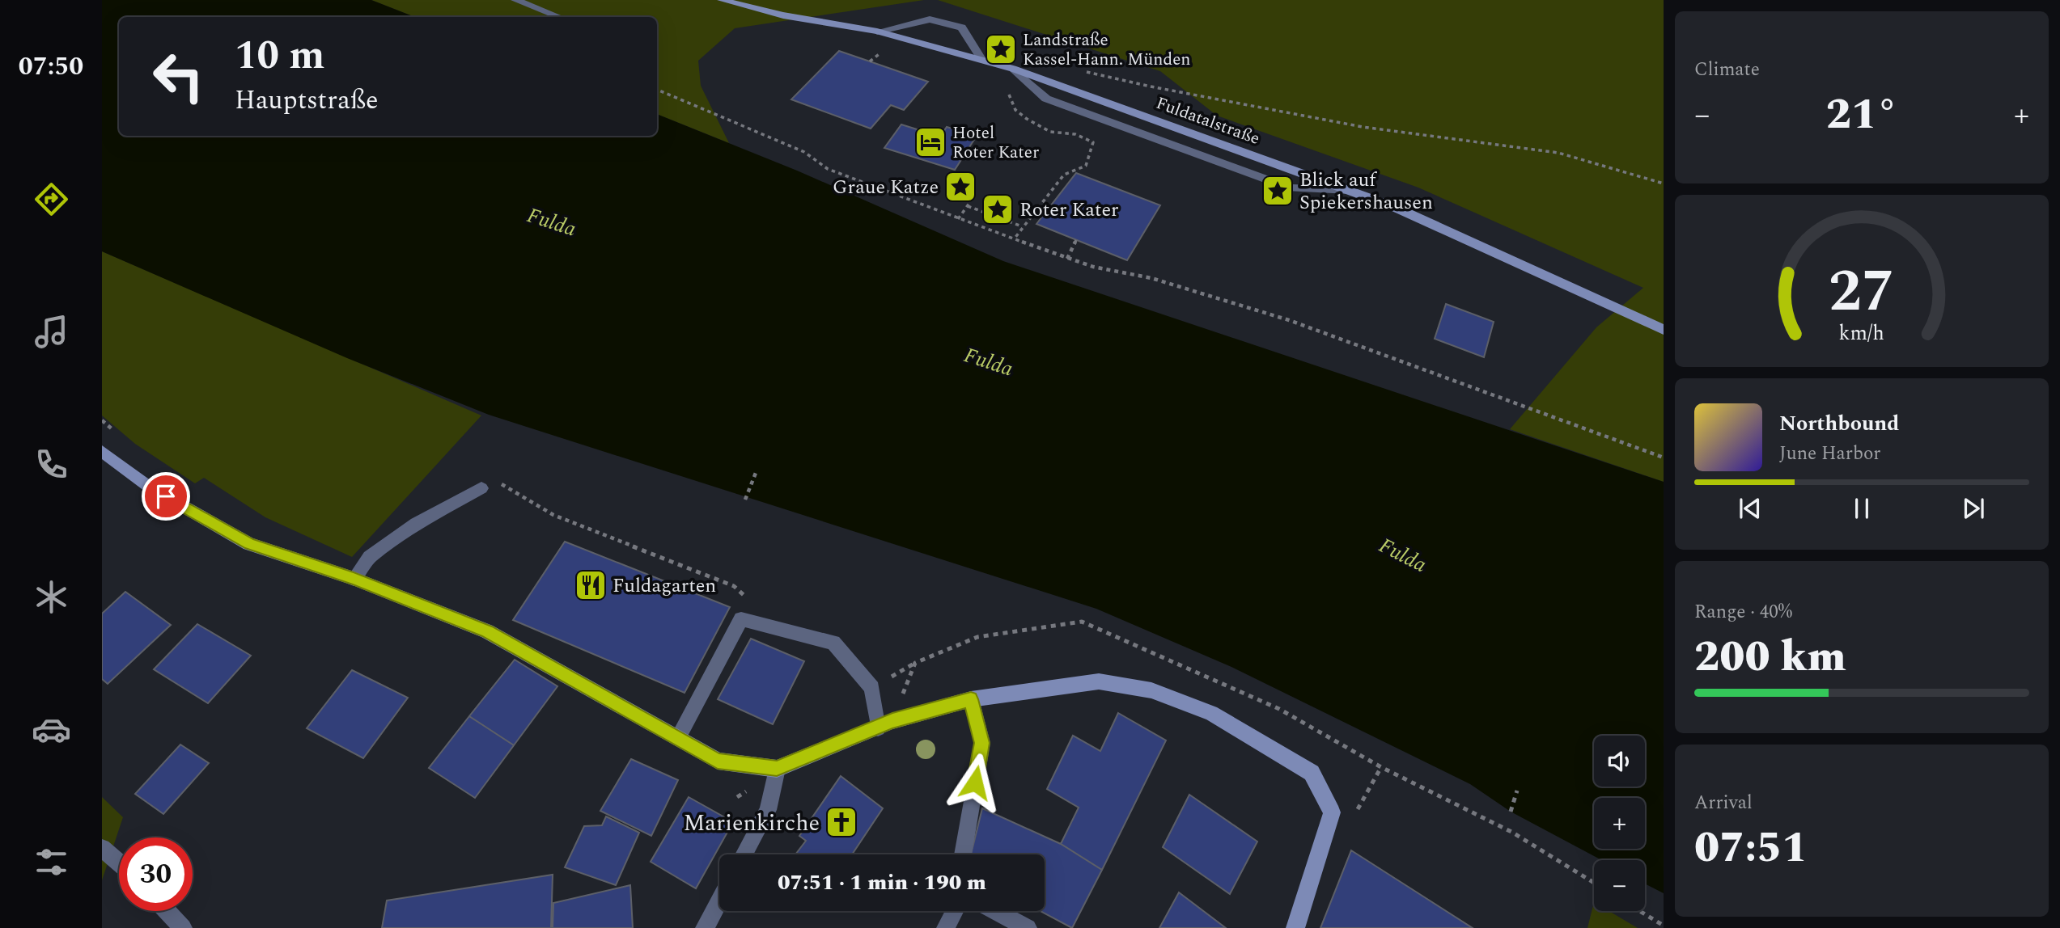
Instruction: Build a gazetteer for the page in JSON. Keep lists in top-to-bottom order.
{
  "streets": {
    "street": ["Fuldatalstraße"]
  },
  "water": ["Fulda"],
  "places": {
    "place": [
      "Landstraße Kassel-Hann. Münden",
      "Graue Katze",
      "Blick auf Spiekershausen",
      "Roter Kater"
    ],
    "hotel": ["Hotel Roter Kater"],
    "restaurant": ["Fuldagarten"],
    "church": ["Marienkirche"]
  },
  "page": {
    "tabs": "07:50",
    "tile": [
      "Climate",
      ["Range · 40%", "200 km"],
      ["Arrival", "07:51"]
    ],
    "turn": ["10 m", "Hauptstraße"],
    "heat": ["−", "21°", "+"],
    "song": ["Northbound", "June Harbor"],
    "map_buttons": ["+", "−"],
    "limit": "30",
    "trip": "07:51 · 1 min · 190 m",
    "gauge": ["27", "km/h"]
  }
}
